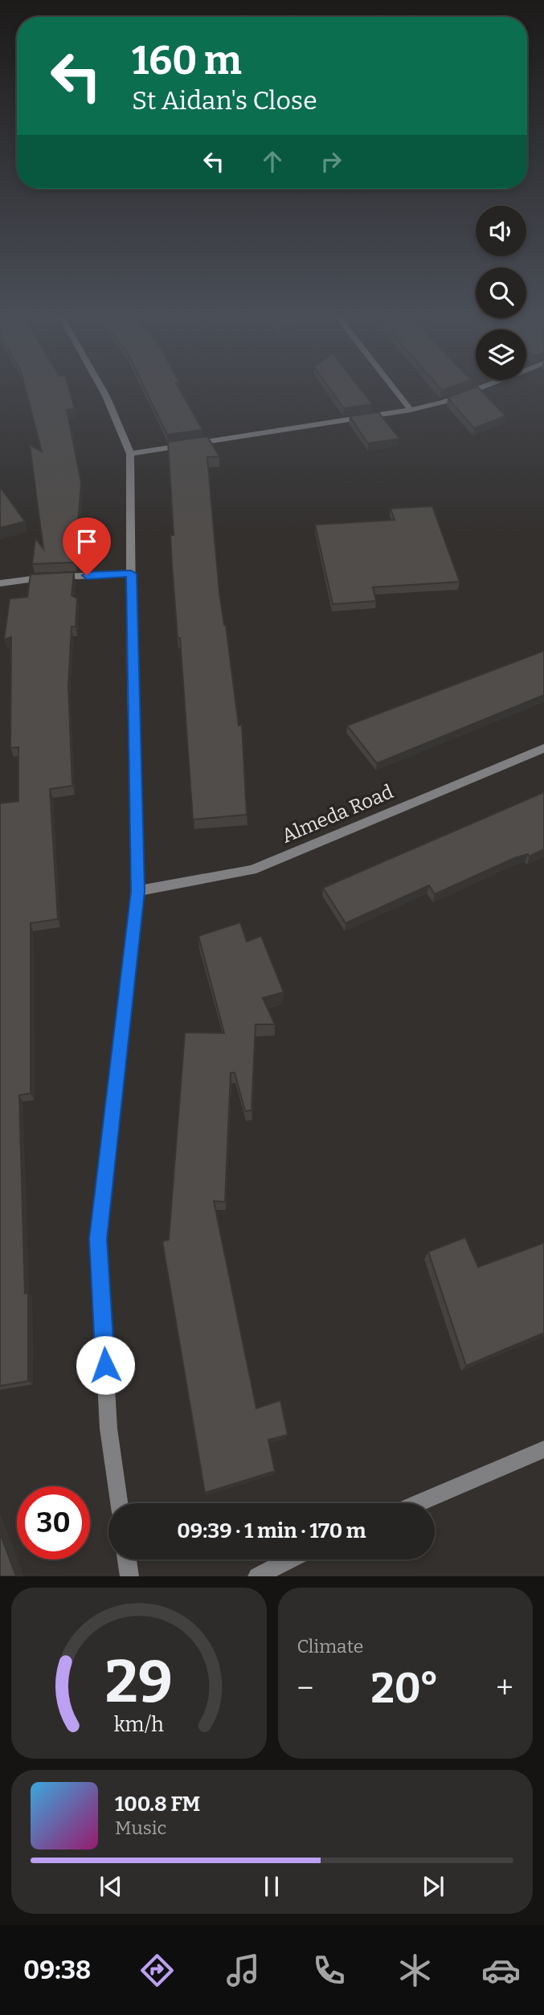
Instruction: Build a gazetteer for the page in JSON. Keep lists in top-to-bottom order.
{
  "streets": {
    "street": ["Almeda Road"]
  },
  "page": {
    "turn": ["160 m", "St Aidan's Close"],
    "limit": "30",
    "trip": "09:39 · 1 min · 170 m",
    "tile": "Climate",
    "heat": ["−", "20°", "+"],
    "song": ["100.8 FM", "Music"],
    "tabs": "09:38",
    "gauge": ["29", "km/h"]
  }
}
